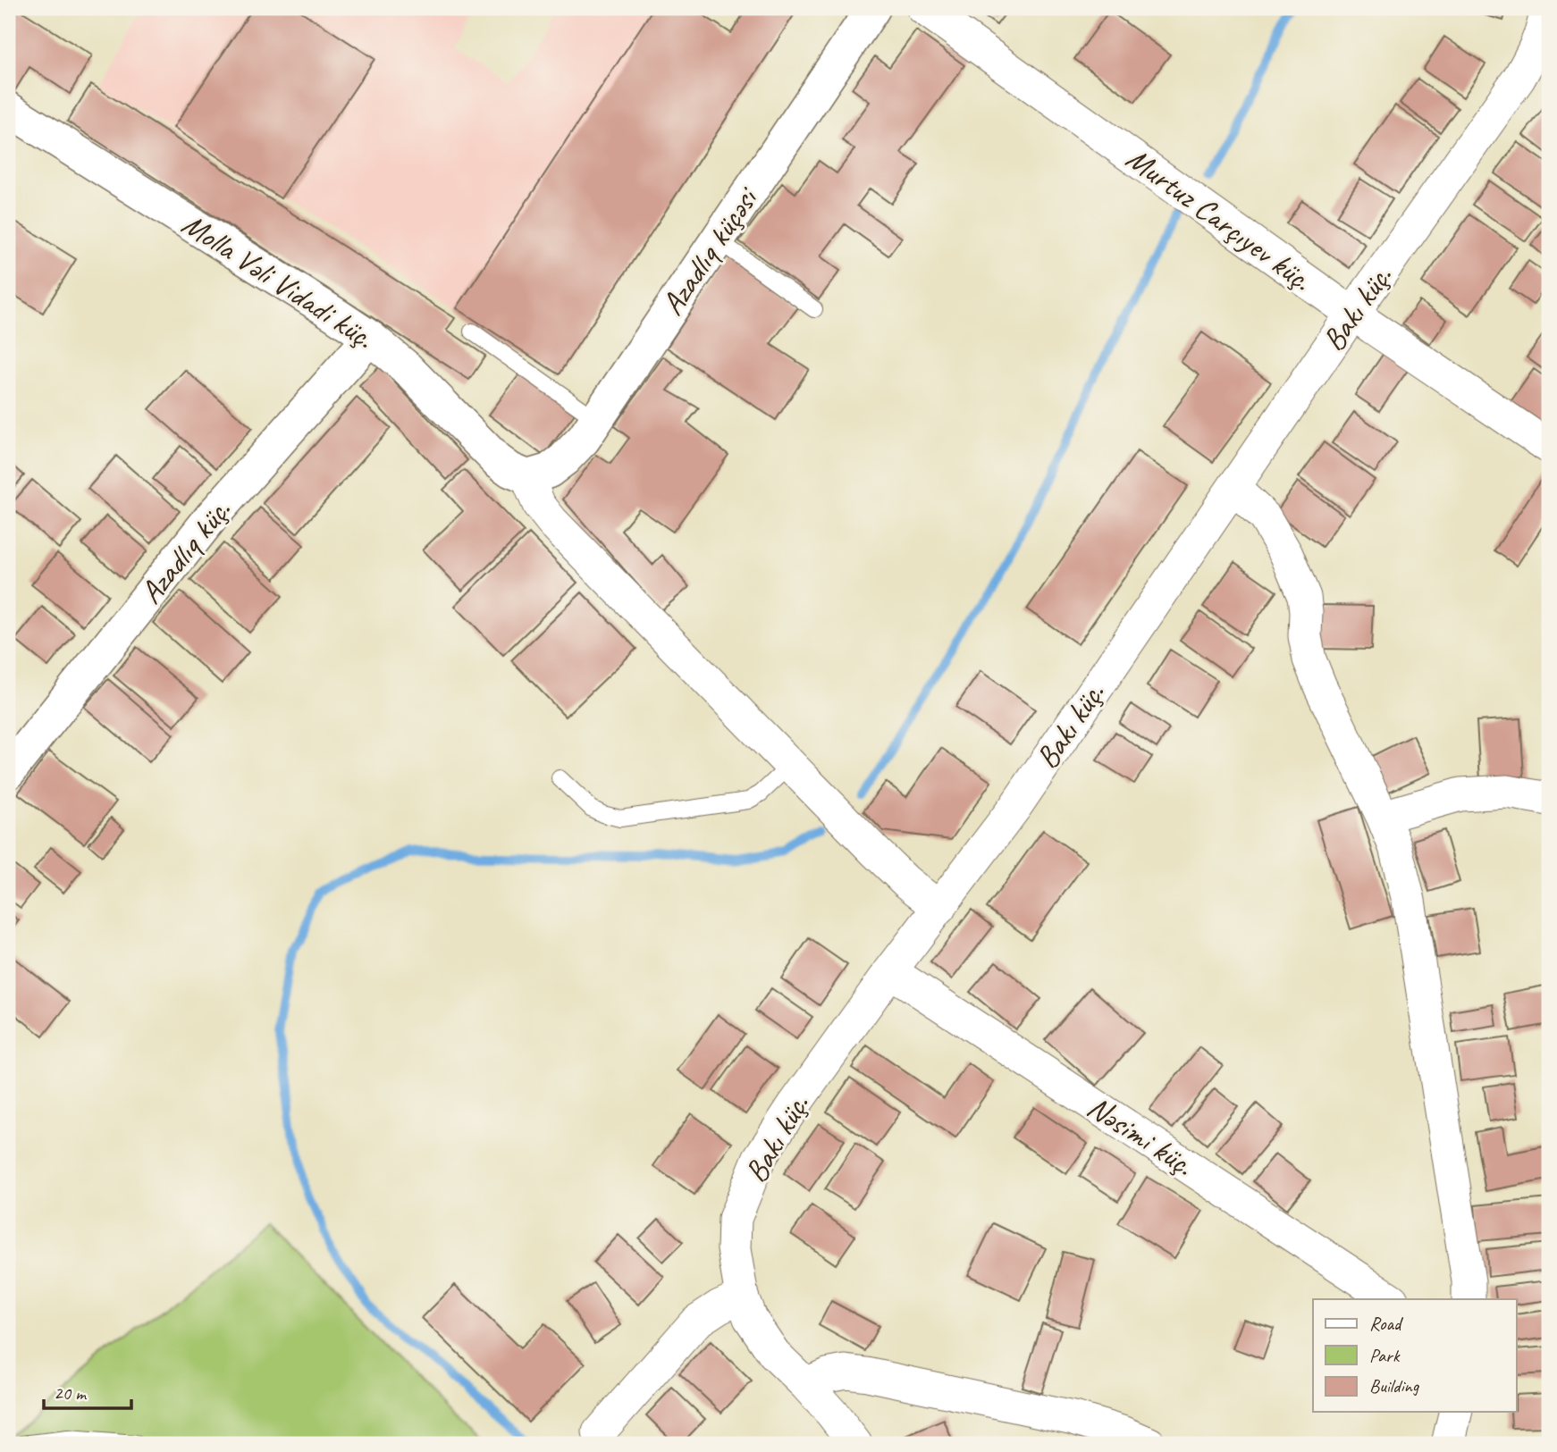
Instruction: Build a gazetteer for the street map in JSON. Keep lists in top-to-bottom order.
{
  "streets": {
    "street": [
      "Murtuz Carçıyev küç.",
      "Azadlıq küçəsi",
      "Molla Vəli Vidadi küç.",
      "Bakı küç.",
      "Azadlıq küç.",
      "Nəsimi küç."
    ]
  },
  "crossings": [
    ["Murtuz Carçıyev küç.", "Bakı küç."],
    ["Azadlıq küçəsi", "Molla Vəli Vidadi küç."],
    ["Molla Vəli Vidadi küç.", "Azadlıq küç."],
    ["Bakı küç.", "Nəsimi küç."]
  ],
  "legend": ["Road", "Park", "Building"],
  "scale_bar": "20 m"
}
